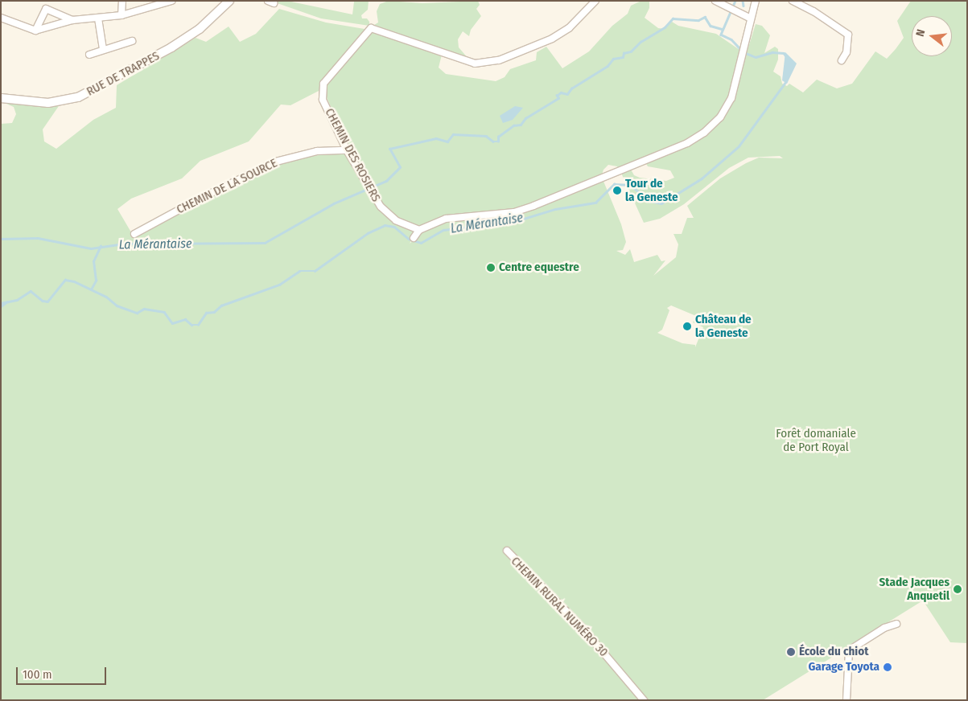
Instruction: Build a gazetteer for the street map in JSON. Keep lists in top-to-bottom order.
{
  "streets": {
    "street": [
      "RUE DE TRAPPES",
      "CHEMIN DES ROSIERS",
      "CHEMIN DE LA SOURCE",
      "CHEMIN RURAL NUMÉRO 30"
    ]
  },
  "crossings": [
    ["CHEMIN DES ROSIERS", "CHEMIN DE LA SOURCE"]
  ],
  "water": ["La Mérantaise"],
  "parks": ["Forêt domaniale de Port Royal"],
  "places": [
    "Tour de la Geneste",
    "Centre equestre",
    "Château de la Geneste",
    "Stade Jacques Anquetil",
    "École du chiot",
    "Garage Toyota"
  ],
  "scale_bar": "100 m",
  "north": "left"
}
